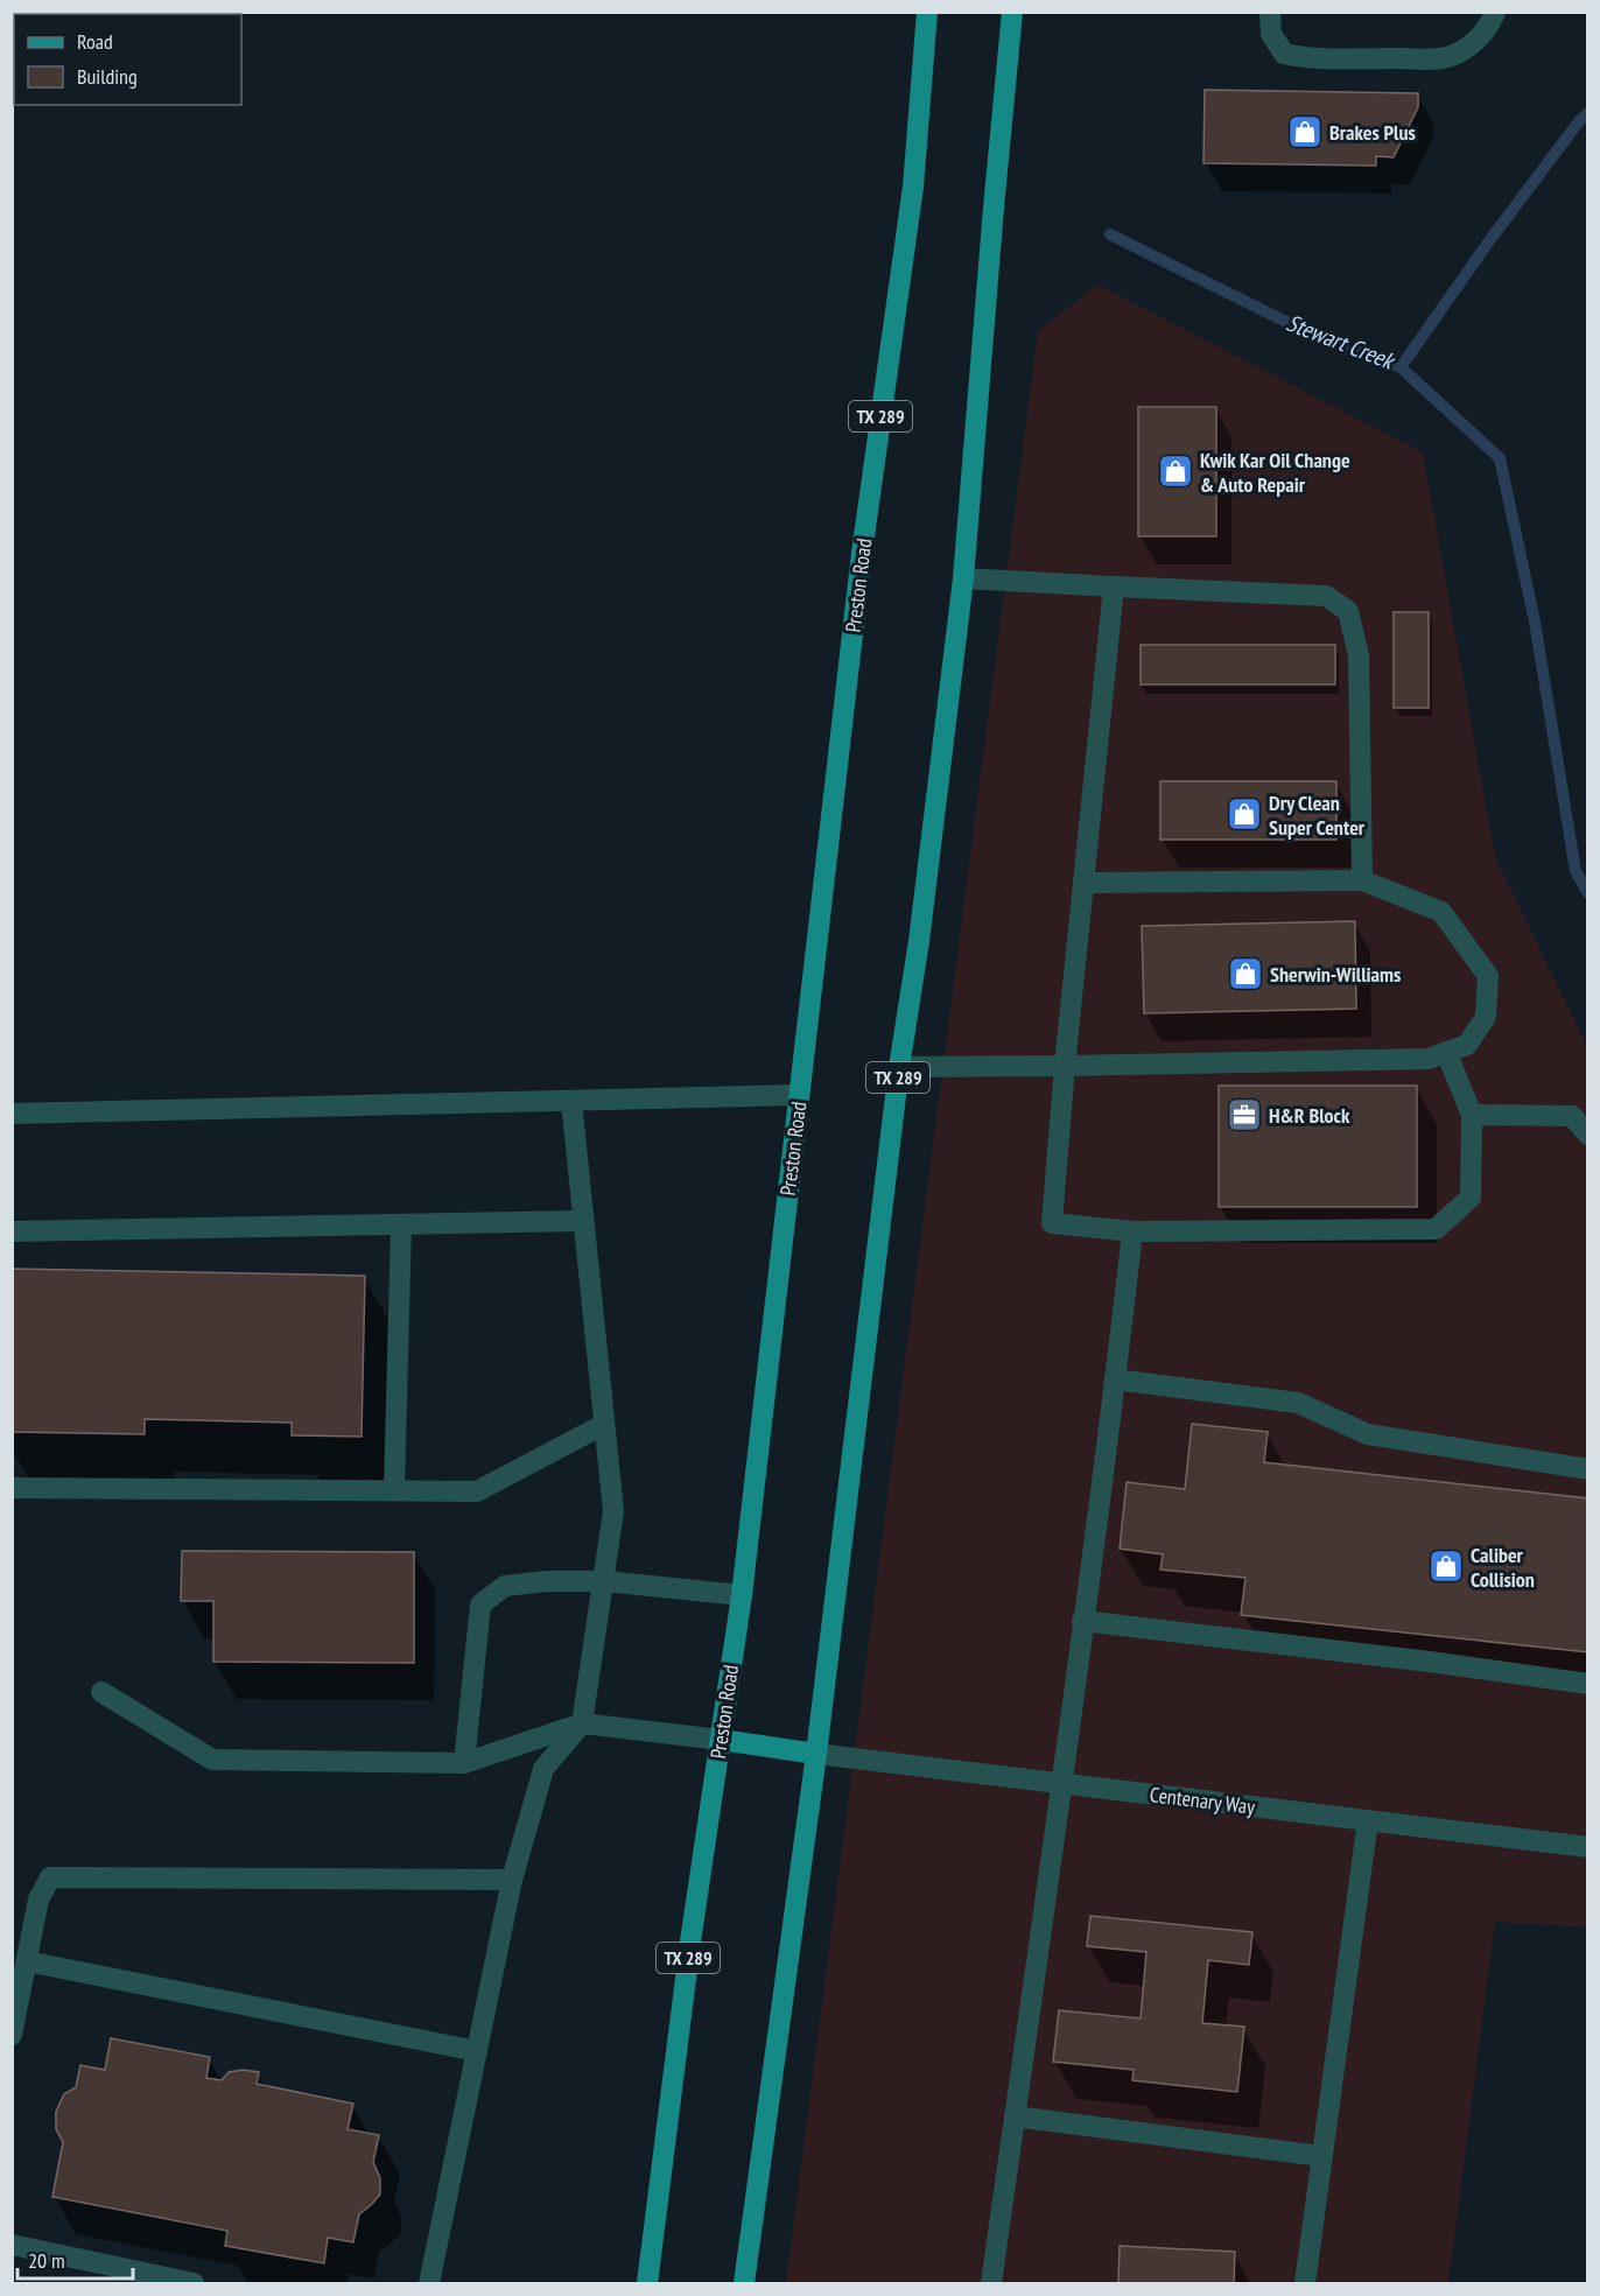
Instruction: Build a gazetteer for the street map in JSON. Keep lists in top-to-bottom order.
{
  "streets": {
    "main road": ["TX 289", "Preston Road"],
    "street": ["Centenary Way"]
  },
  "crossings": [
    ["TX 289", "Centenary Way"]
  ],
  "water": ["Stewart Creek"],
  "places": {
    "shop": [
      "Brakes Plus",
      "Kwik Kar Oil Change & Auto Repair",
      "Dry Clean Super Center",
      "Sherwin-Williams",
      "Caliber Collision"
    ],
    "office": ["H&R Block"]
  },
  "legend": ["Road", "Building"],
  "scale_bar": "20 m"
}
